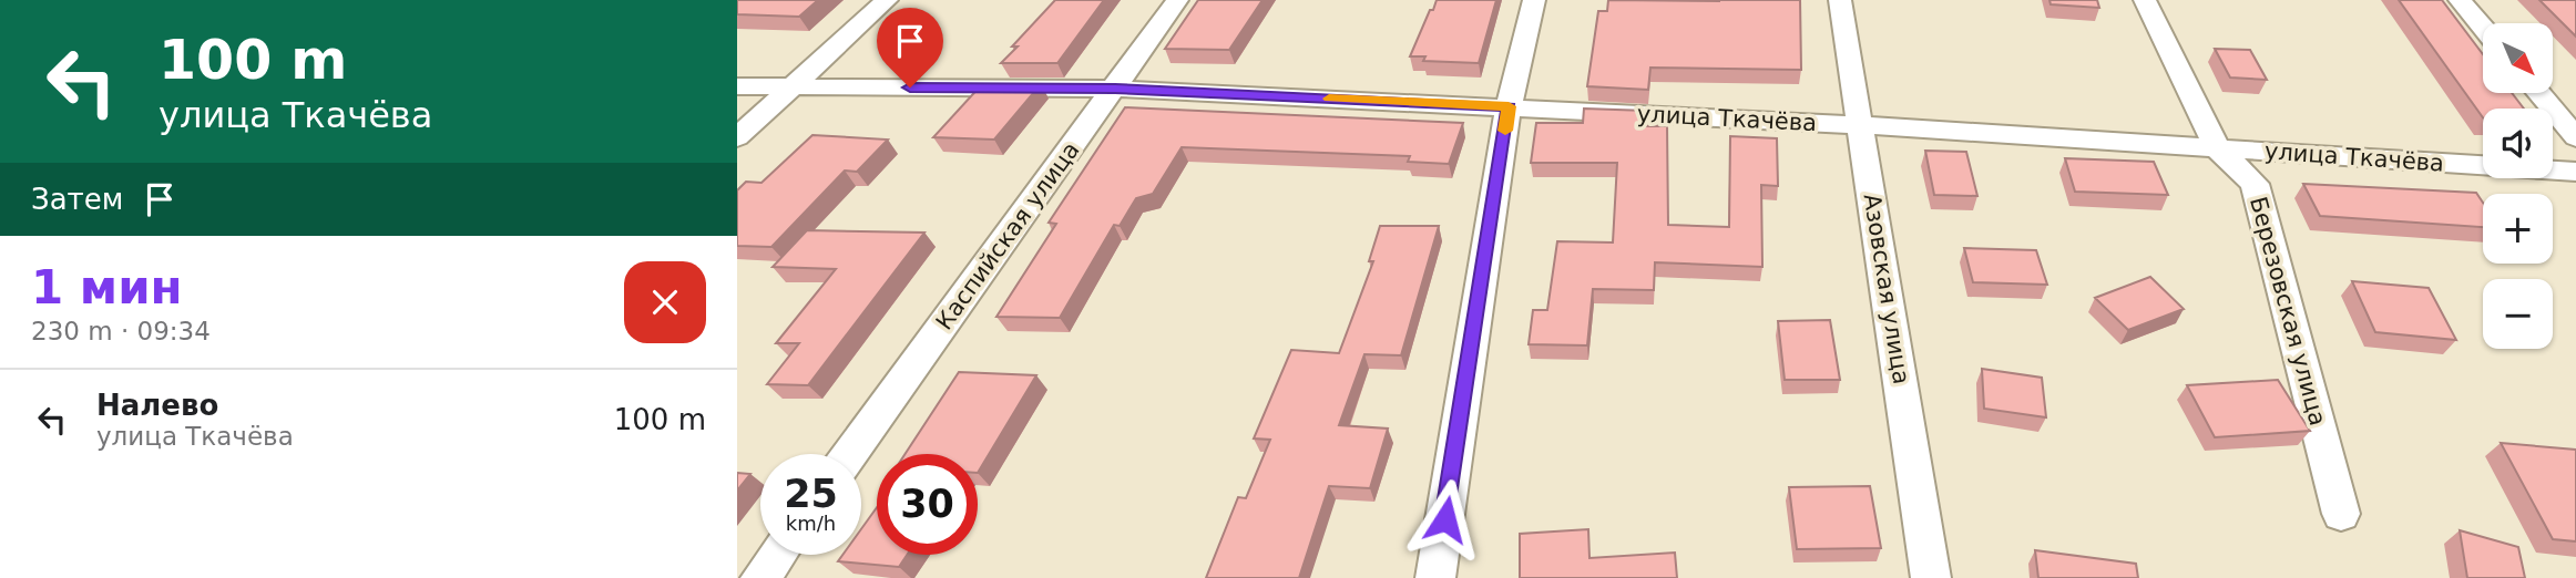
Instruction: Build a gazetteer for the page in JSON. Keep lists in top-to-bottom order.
{
  "streets": {
    "street": [
      "улица Ткачёва",
      "Каспийская улица",
      "Азовская улица",
      "Березовская улица"
    ]
  },
  "crossings": [
    ["улица Ткачёва", "Каспийская улица"],
    ["улица Ткачёва", "Азовская улица"],
    ["улица Ткачёва", "Березовская улица"]
  ],
  "north": "bottom right",
  "page": {
    "turn": ["100 m", "улица Ткачёва"],
    "map_buttons": ["+", "−"],
    "then": "Затем",
    "heading": ["1 мин", "230 m · 09:34"],
    "list": [
      {
        "name": "Налево",
        "note": "улица Ткачёва",
        "value": "100 m"
      }
    ],
    "speed": "25 km/h",
    "limit": "30"
  }
}
